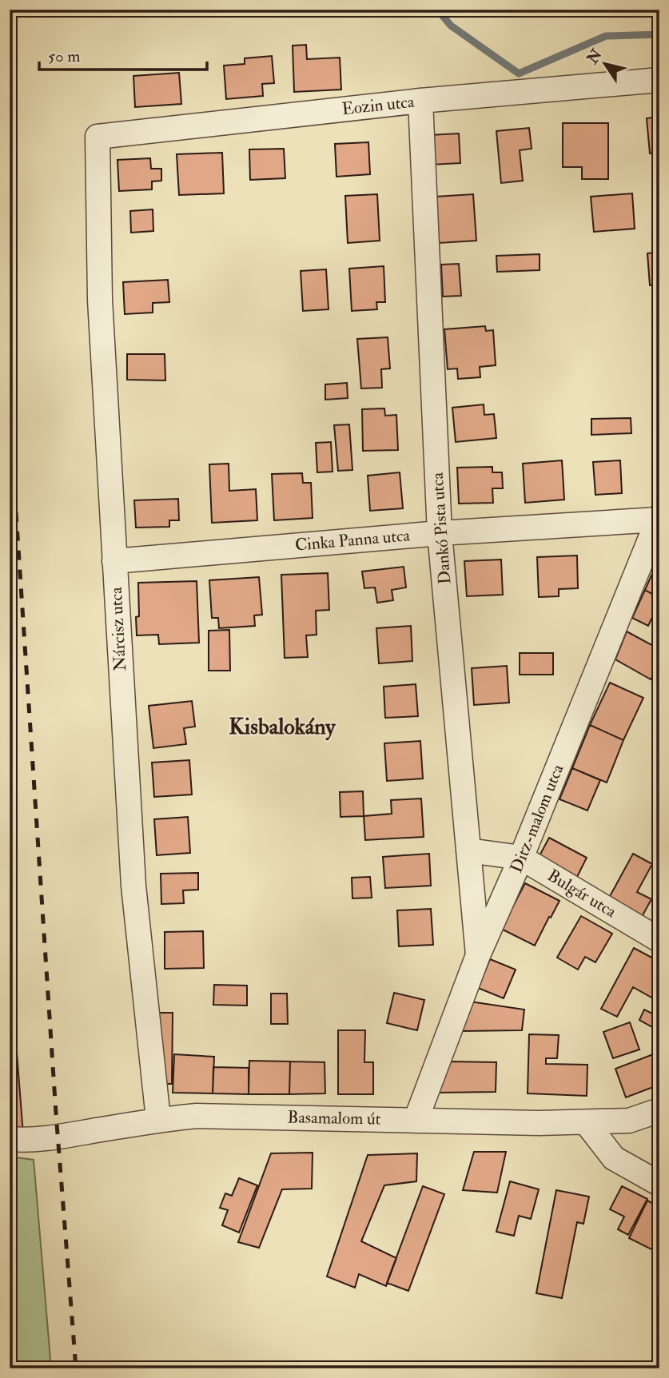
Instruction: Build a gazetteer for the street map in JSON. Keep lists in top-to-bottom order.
{
  "streets": {
    "street": [
      "Eozin utca",
      "Dankó Pista utca",
      "Cinka Panna utca",
      "Nárcisz utca",
      "Ditz-malom utca",
      "Bulgár utca",
      "Basamalom út"
    ]
  },
  "crossings": [
    ["Eozin utca", "Dankó Pista utca"],
    ["Eozin utca", "Nárcisz utca"],
    ["Dankó Pista utca", "Cinka Panna utca"],
    ["Dankó Pista utca", "Ditz-malom utca"],
    ["Dankó Pista utca", "Bulgár utca"],
    ["Cinka Panna utca", "Nárcisz utca"],
    ["Cinka Panna utca", "Ditz-malom utca"],
    ["Nárcisz utca", "Basamalom út"],
    ["Ditz-malom utca", "Bulgár utca"],
    ["Ditz-malom utca", "Basamalom út"]
  ],
  "districts": ["Kisbalokány"],
  "scale_bar": "50 m",
  "north": "top left"
}
